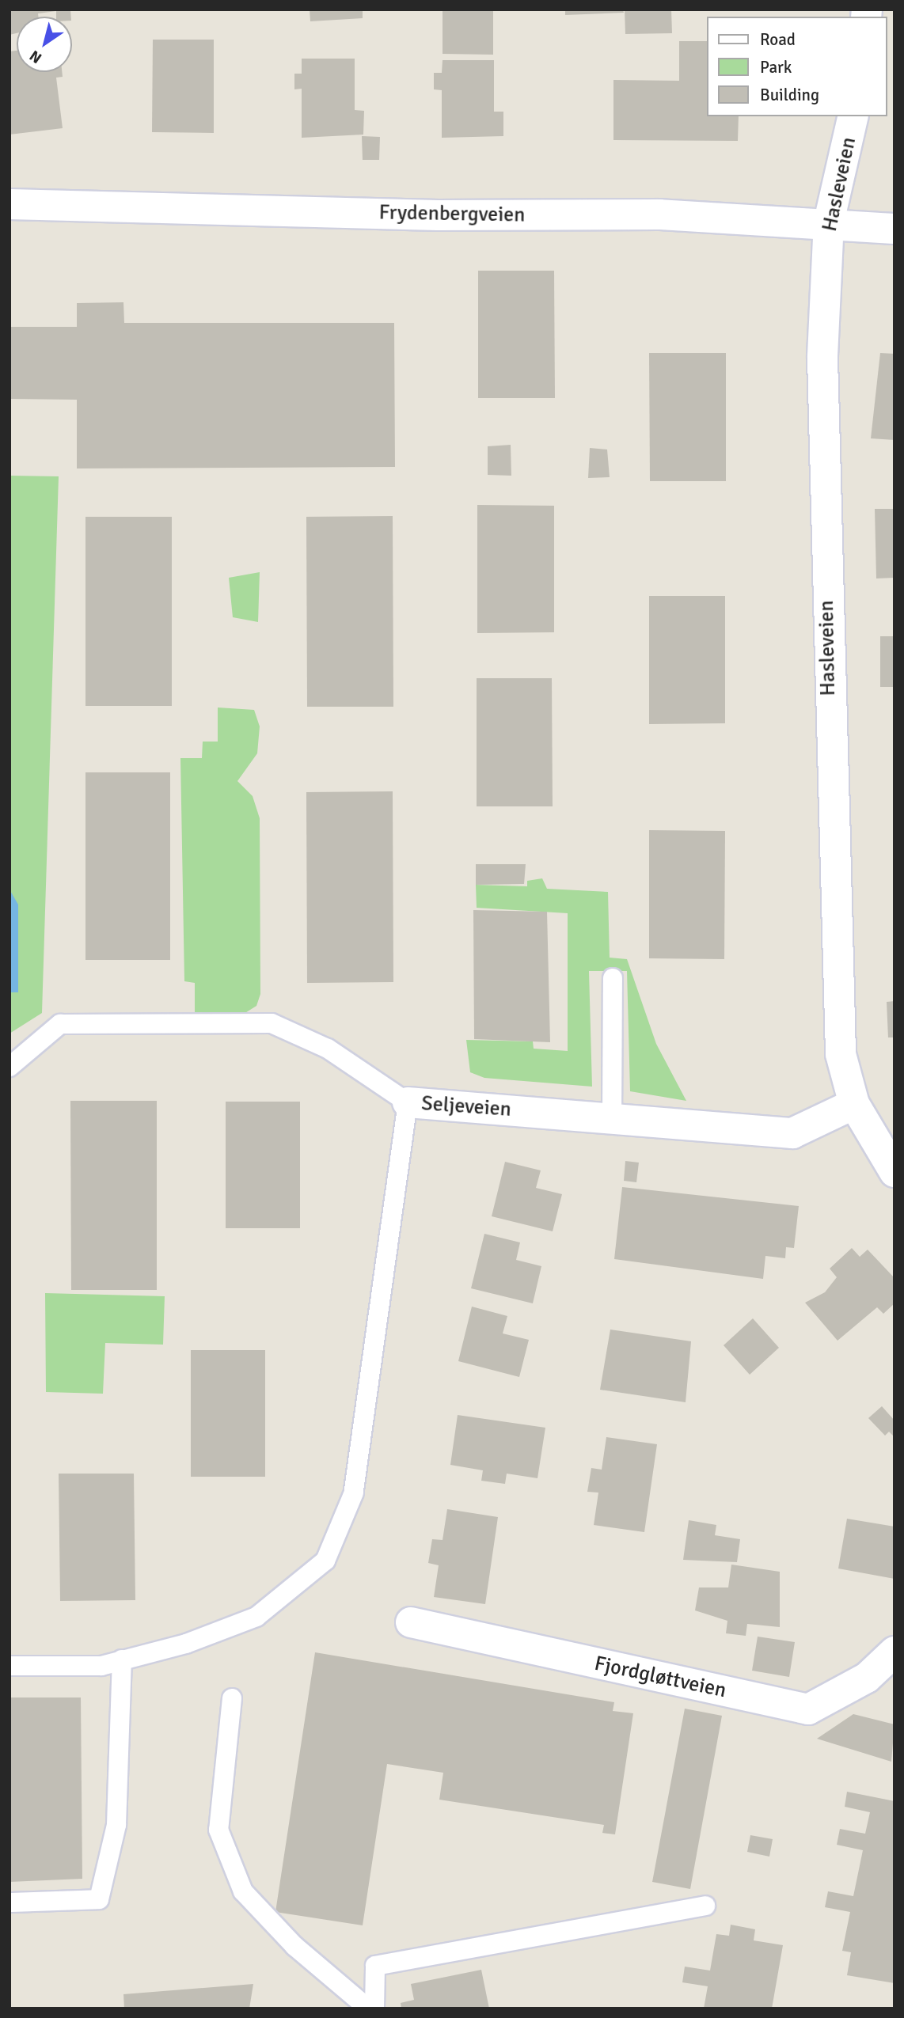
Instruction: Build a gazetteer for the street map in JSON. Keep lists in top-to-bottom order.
{
  "streets": {
    "street": [
      "Hasleveien",
      "Frydenbergveien",
      "Seljeveien",
      "Fjordgløttveien"
    ]
  },
  "crossings": [
    ["Hasleveien", "Frydenbergveien"],
    ["Hasleveien", "Seljeveien"]
  ],
  "legend": ["Road", "Park", "Building"],
  "north": "bottom left"
}
